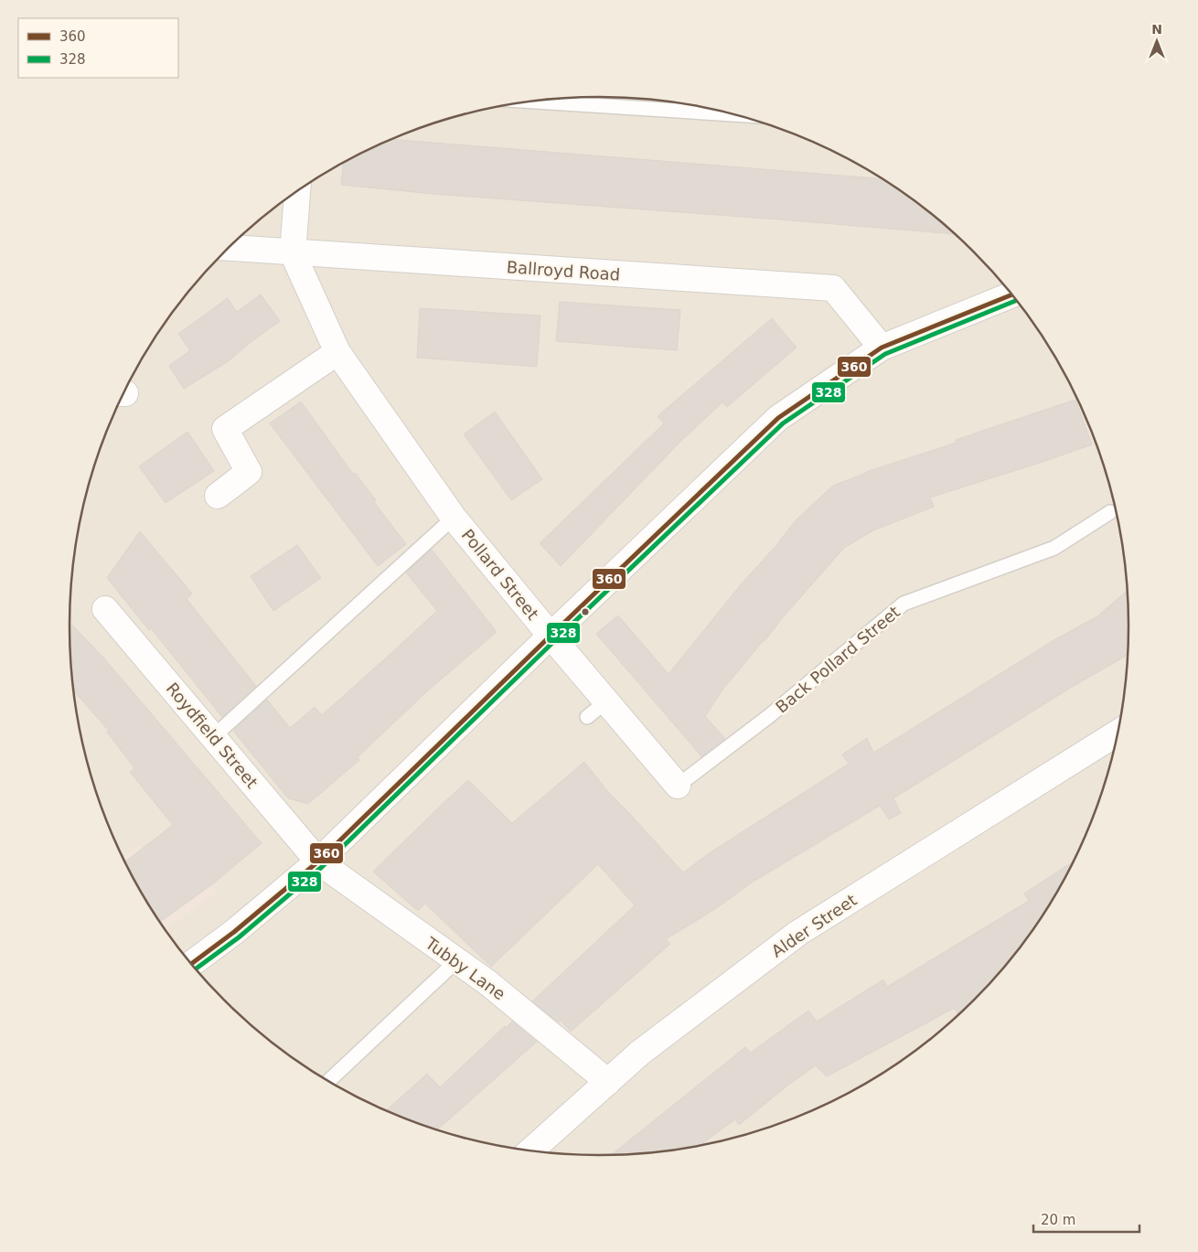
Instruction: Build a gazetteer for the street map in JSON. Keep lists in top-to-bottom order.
{
  "streets": {
    "street": [
      "Ballroyd Road",
      "Pollard Street",
      "Roydfield Street",
      "Alder Street",
      "Tubby Lane"
    ],
    "lane": ["Back Pollard Street"]
  },
  "crossings": [
    ["Ballroyd Road", "Pollard Street"],
    ["Pollard Street", "Back Pollard Street"],
    ["Roydfield Street", "Tubby Lane"],
    ["Alder Street", "Tubby Lane"]
  ],
  "lines": ["transit line 360", "transit line 328"],
  "legend": ["360", "328"],
  "scale_bar": "20 m",
  "north": "top"
}
